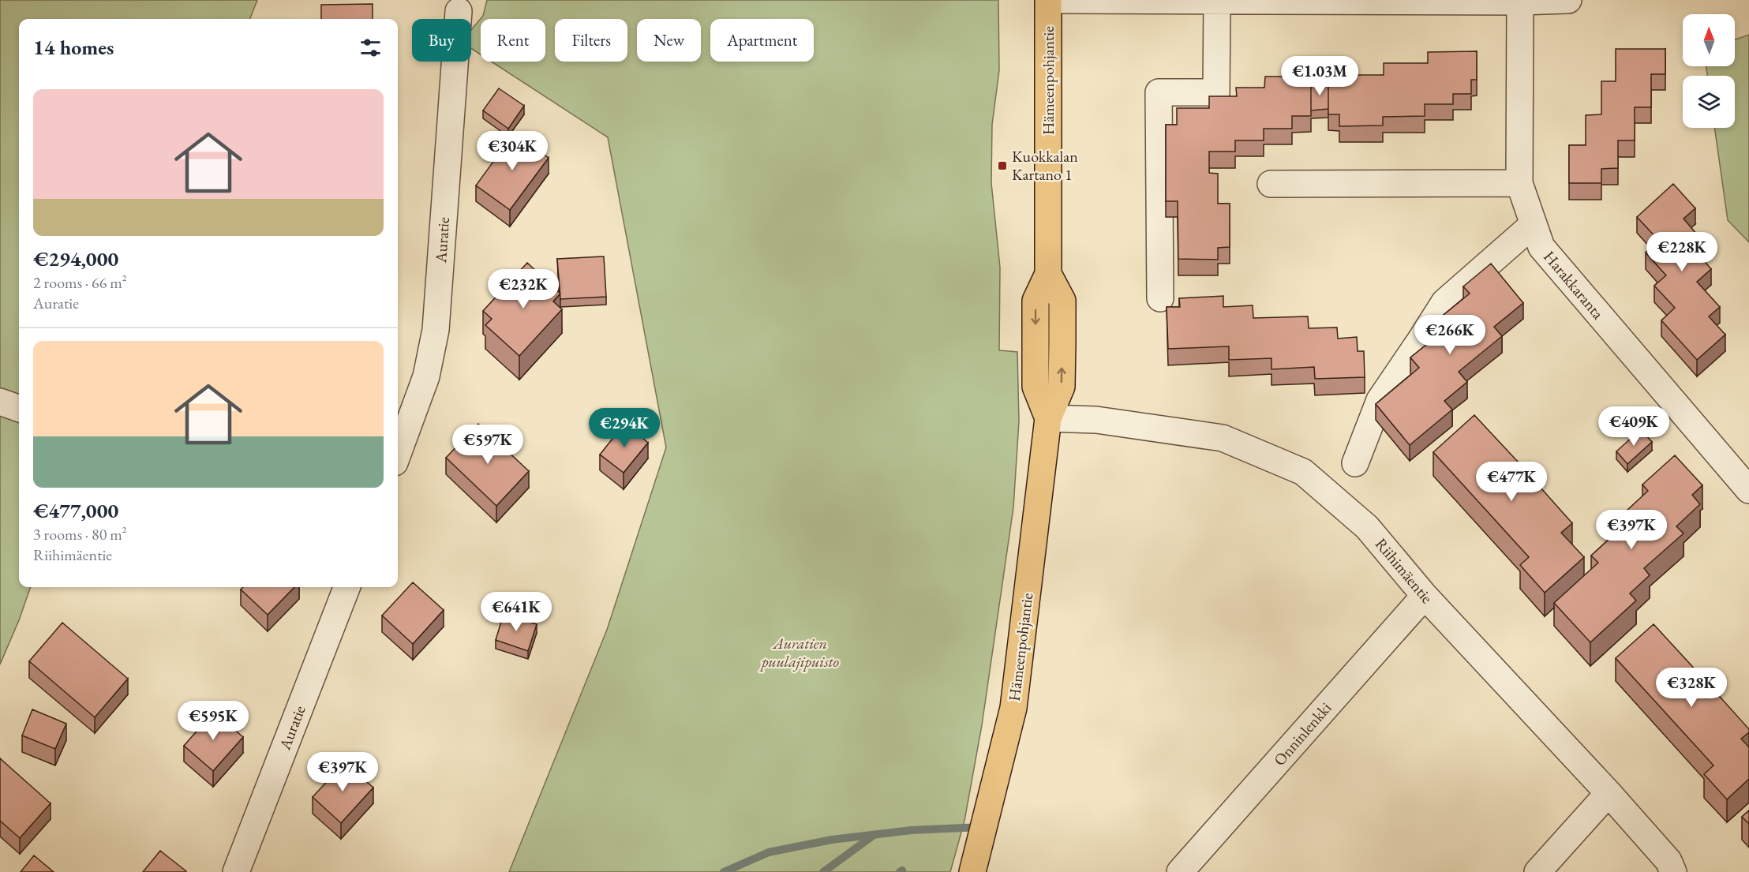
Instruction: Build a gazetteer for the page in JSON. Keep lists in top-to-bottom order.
{
  "streets": {
    "main road": ["Hämeenpohjantie"],
    "street": [
      "Auratie",
      "Harakkaranta",
      "Riihimäentie",
      "Onninlenkki"
    ]
  },
  "crossings": [
    ["Hämeenpohjantie", "Riihimäentie"],
    ["Riihimäentie", "Onninlenkki"]
  ],
  "parks": ["Auratien puulajipuisto"],
  "places": {
    "transit": ["Kuokkalan Kartano 1"]
  },
  "north": "top",
  "page": {
    "chip": [
      "Buy",
      "Rent",
      "Filters",
      "New",
      "Apartment"
    ],
    "heading": "14 homes",
    "price": [
      "€1.03M",
      "€304K",
      "€228K",
      "€232K",
      "€266K",
      "€409K",
      "€294K",
      "€597K",
      "€477K",
      "€397K",
      "€641K",
      "€328K",
      "€595K",
      "€397K"
    ],
    "list": [
      {
        "name": "€294,000",
        "note": "2 rooms · 66 m² · Auratie"
      },
      {
        "name": "€477,000",
        "note": "3 rooms · 80 m² · Riihimäentie"
      }
    ]
  }
}
